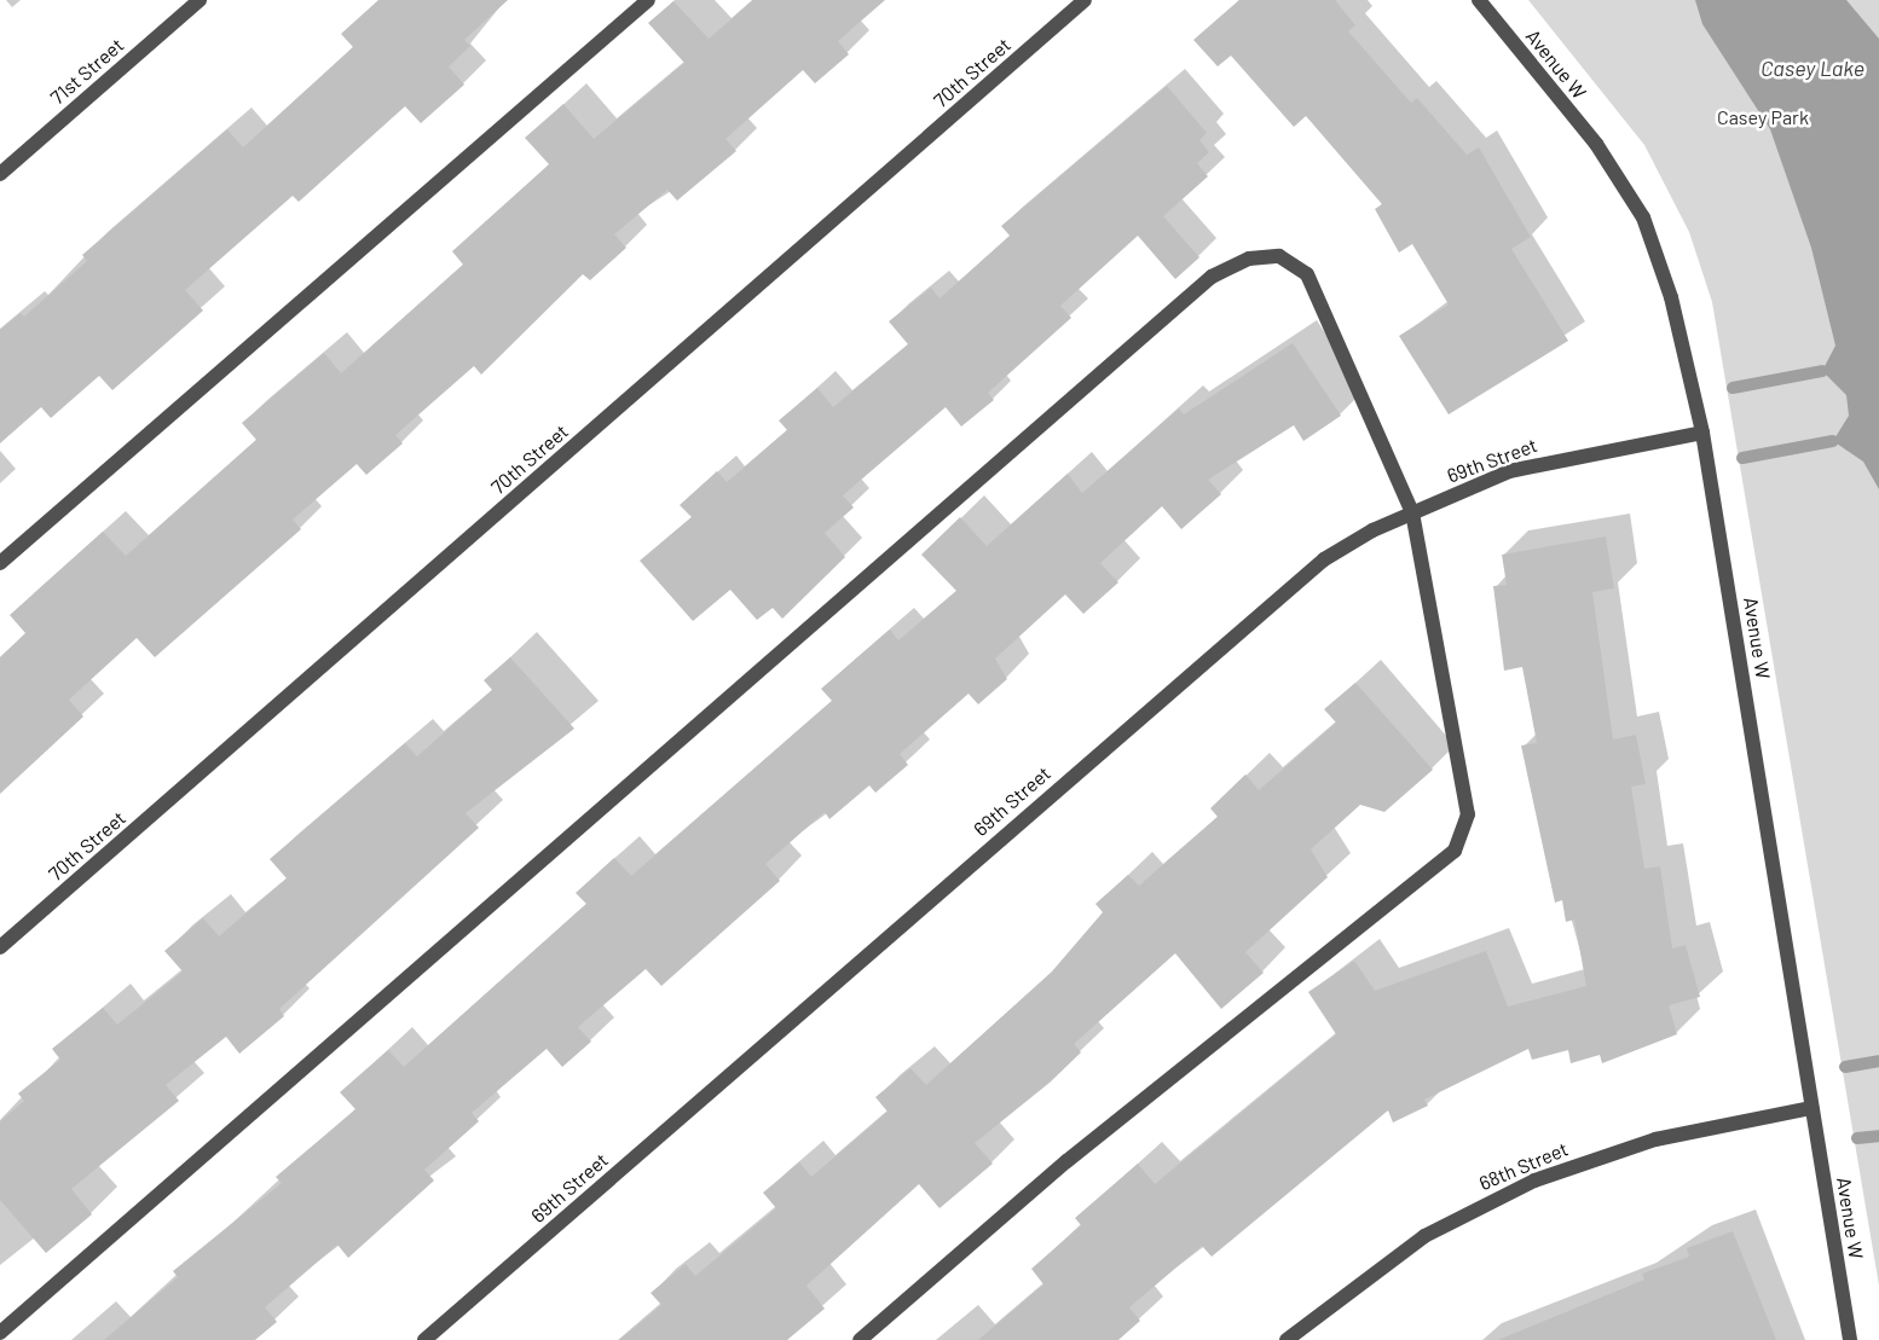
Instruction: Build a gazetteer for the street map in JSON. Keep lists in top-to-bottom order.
{
  "streets": {
    "street": [
      "Avenue W",
      "71st Street",
      "70th Street",
      "69th Street",
      "68th Street"
    ]
  },
  "crossings": [
    ["Avenue W", "69th Street"],
    ["Avenue W", "68th Street"]
  ],
  "water": ["Casey Lake"],
  "parks": ["Casey Park"]
}
